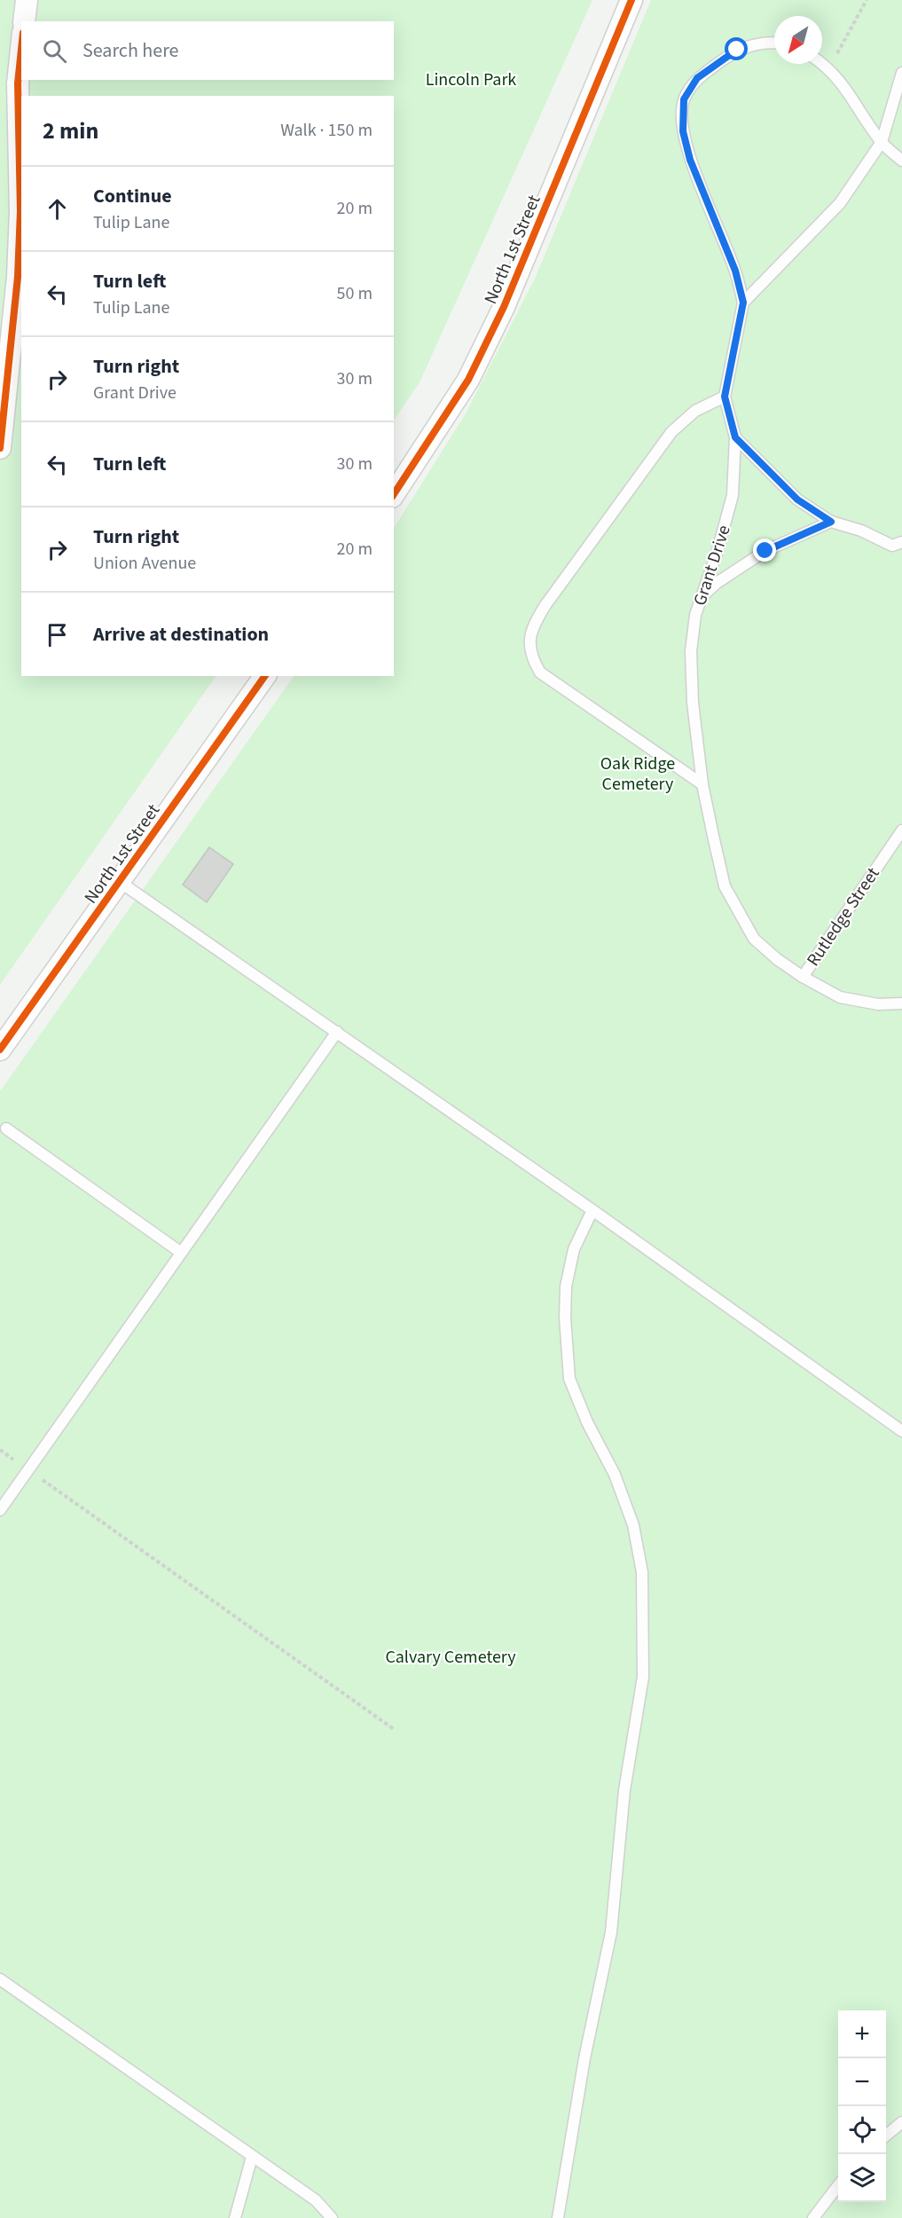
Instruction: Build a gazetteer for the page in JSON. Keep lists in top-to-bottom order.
{
  "streets": {
    "street": ["North 1st Street"],
    "lane": ["Grant Drive", "Rutledge Street"]
  },
  "crossings": [
    ["Grant Drive", "Rutledge Street"]
  ],
  "parks": ["Lincoln Park", "Oak Ridge Cemetery", "Calvary Cemetery"],
  "north": "bottom left",
  "page": {
    "search": "Search here",
    "heading": ["2 min", "Walk · 150 m"],
    "list": [
      ["Continue", "Tulip Lane", "20 m"],
      ["Turn left", "Tulip Lane", "50 m"],
      ["Turn right", "Grant Drive", "30 m"],
      ["Turn left", "30 m"],
      ["Turn right", "Union Avenue", "20 m"],
      "Arrive at destination"
    ],
    "map_buttons": ["+", "−"]
  }
}
